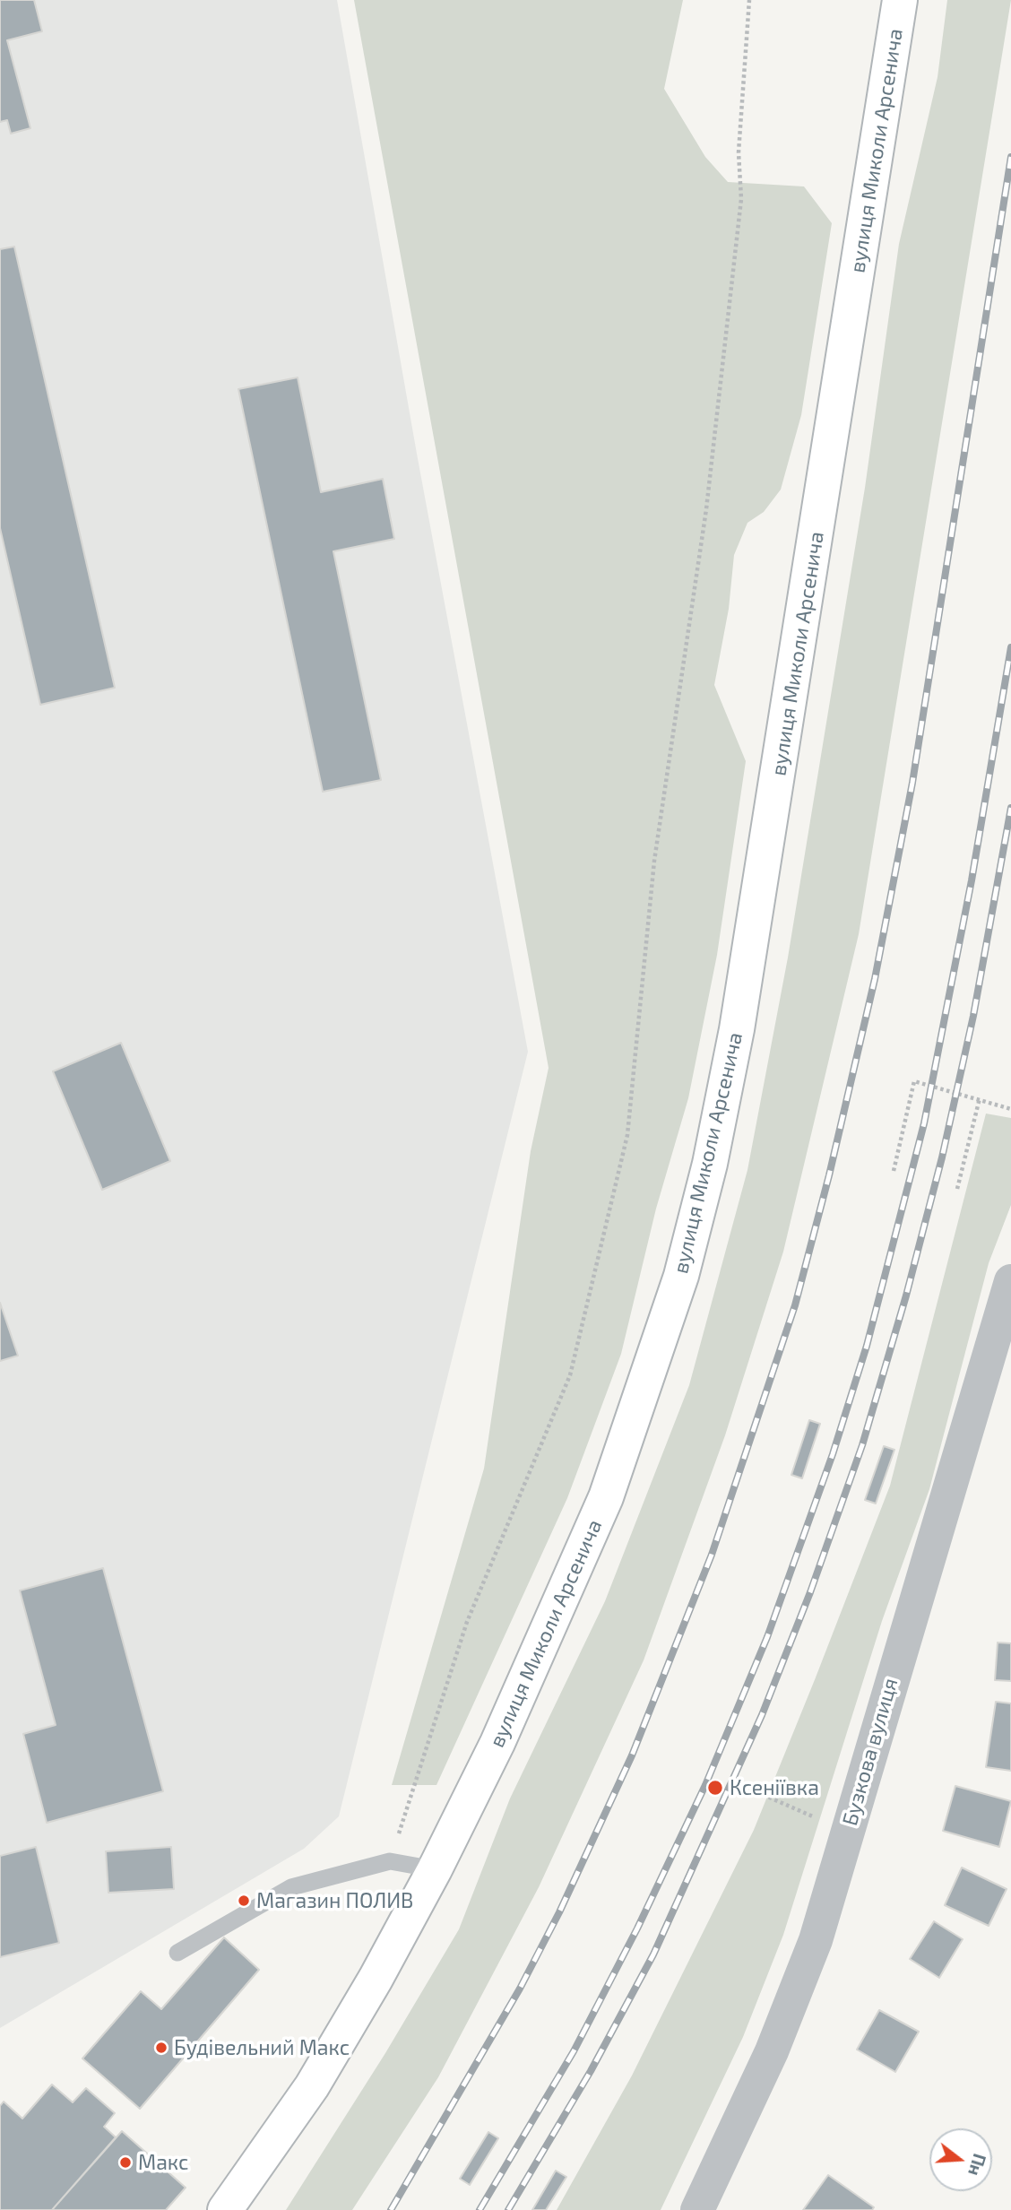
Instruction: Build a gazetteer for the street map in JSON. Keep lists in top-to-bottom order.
{
  "streets": {
    "main road": ["вулиця Миколи Арсенича"],
    "street": ["Бузкова вулиця"]
  },
  "places": [
    "Ксеніївка",
    "Магазин ПОЛИВ",
    "Будівельний Макс",
    "Макс"
  ],
  "north": "right"
}
